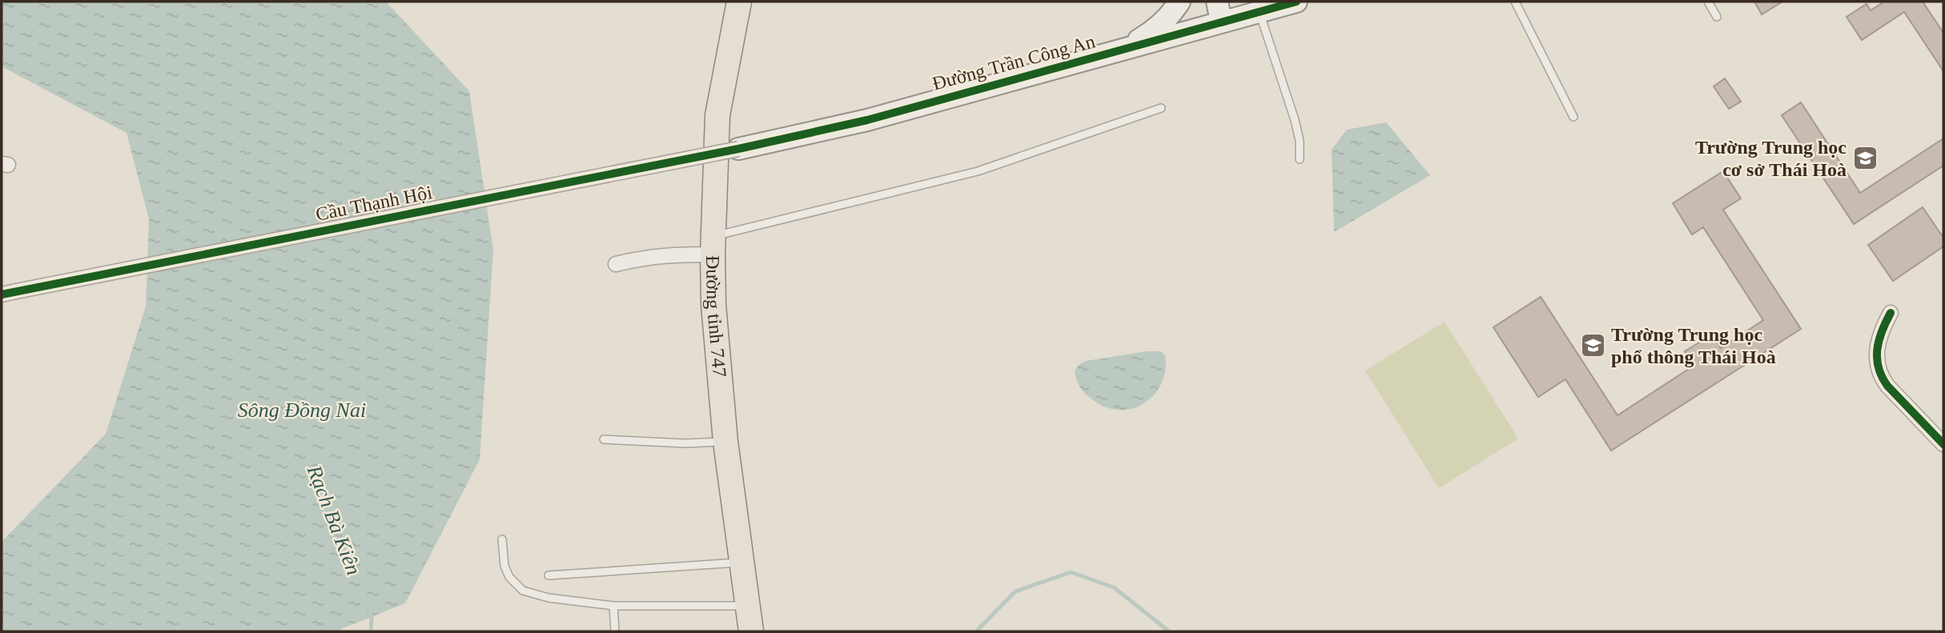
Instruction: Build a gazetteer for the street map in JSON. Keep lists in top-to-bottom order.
{
  "streets": {
    "main road": ["Đường tỉnh 747"],
    "street": ["Đường Trần Công An", "Cầu Thạnh Hội"]
  },
  "crossings": [
    ["Đường Trần Công An", "Cầu Thạnh Hội"]
  ],
  "water": ["Sông Đồng Nai", "Rạch Bà Kiên"],
  "places": {
    "school or university": ["Trường Trung học cơ sở Thái Hoà", "Trường Trung học phổ thông Thái Hoà"]
  }
}
